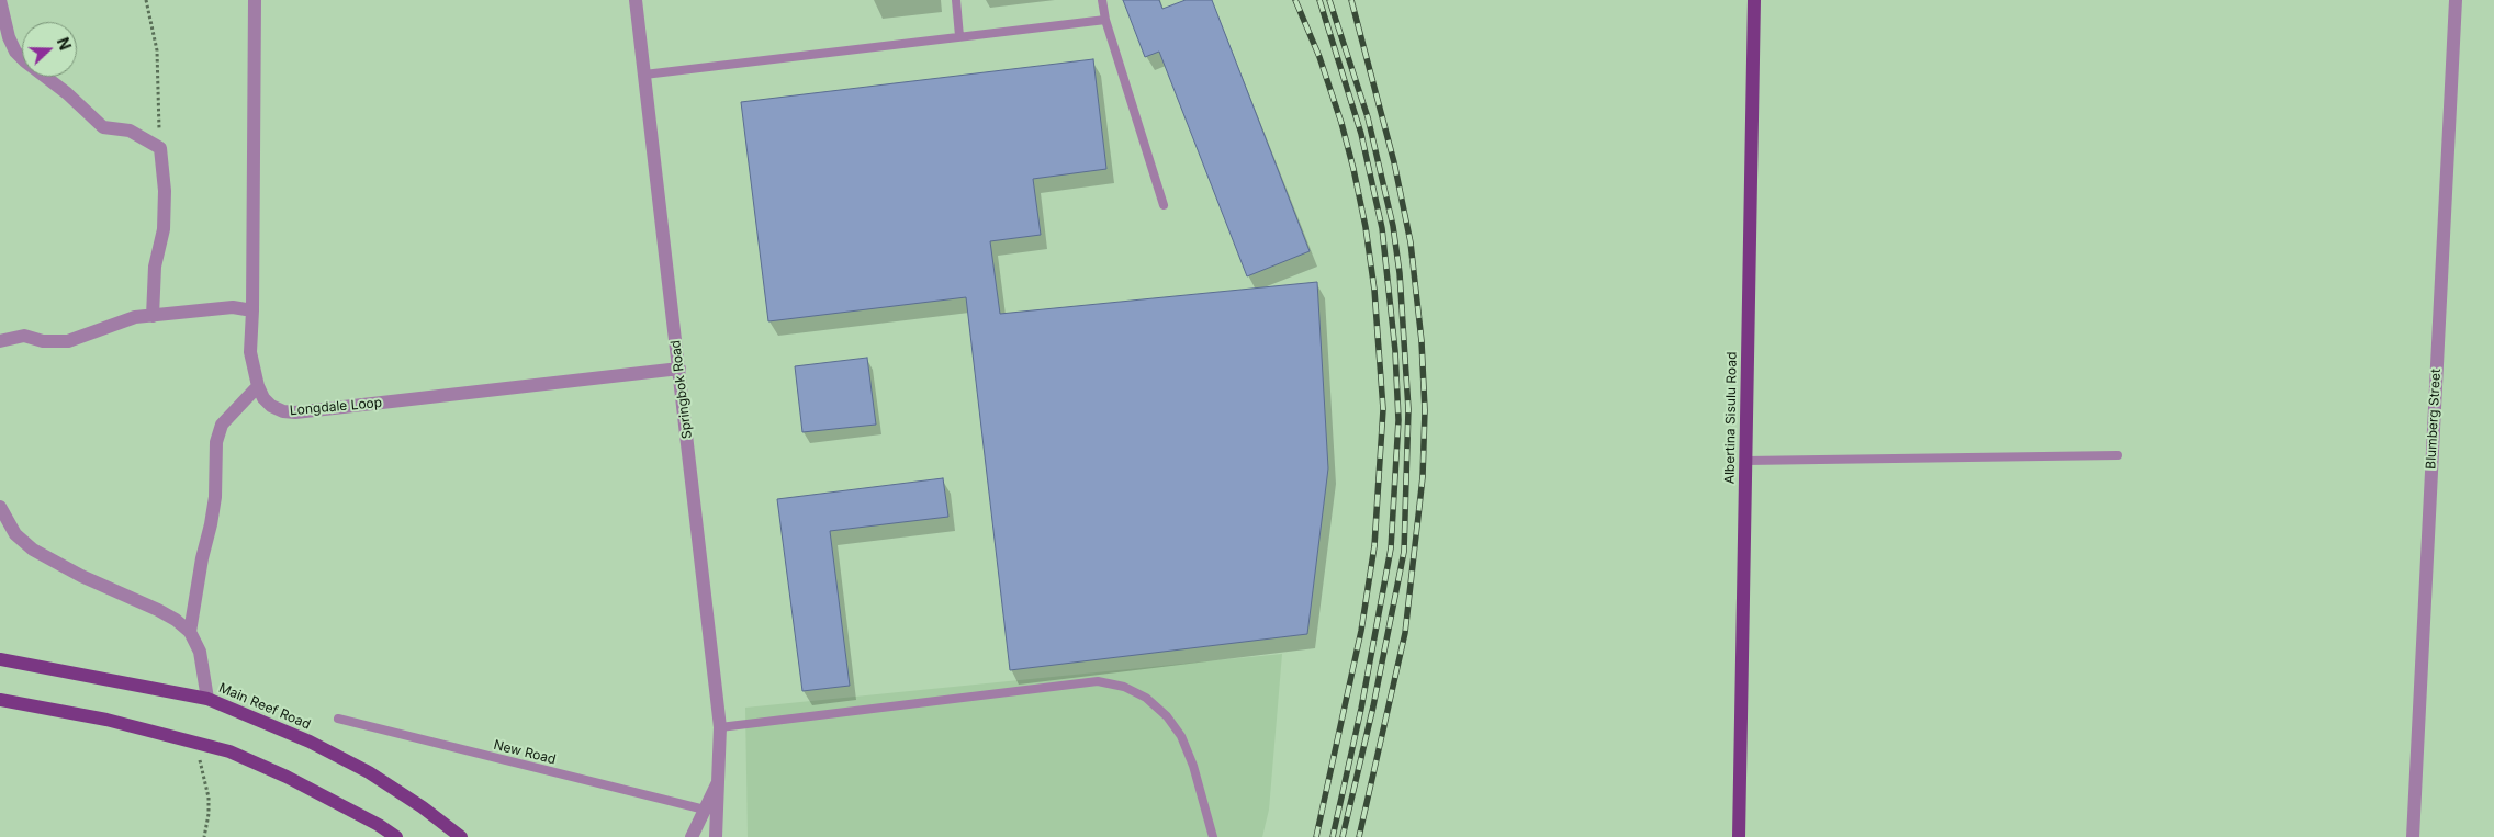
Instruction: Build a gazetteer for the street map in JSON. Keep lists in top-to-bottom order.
{
  "streets": {
    "main road": ["Albertina Sisulu Road", "Main Reef Road"],
    "street": ["Springbok Road", "Longdale Loop", "Blumberg Street"],
    "lane": ["New Road"]
  },
  "crossings": [
    ["Springbok Road", "Longdale Loop"],
    ["Springbok Road", "New Road"]
  ],
  "north": "right"
}
